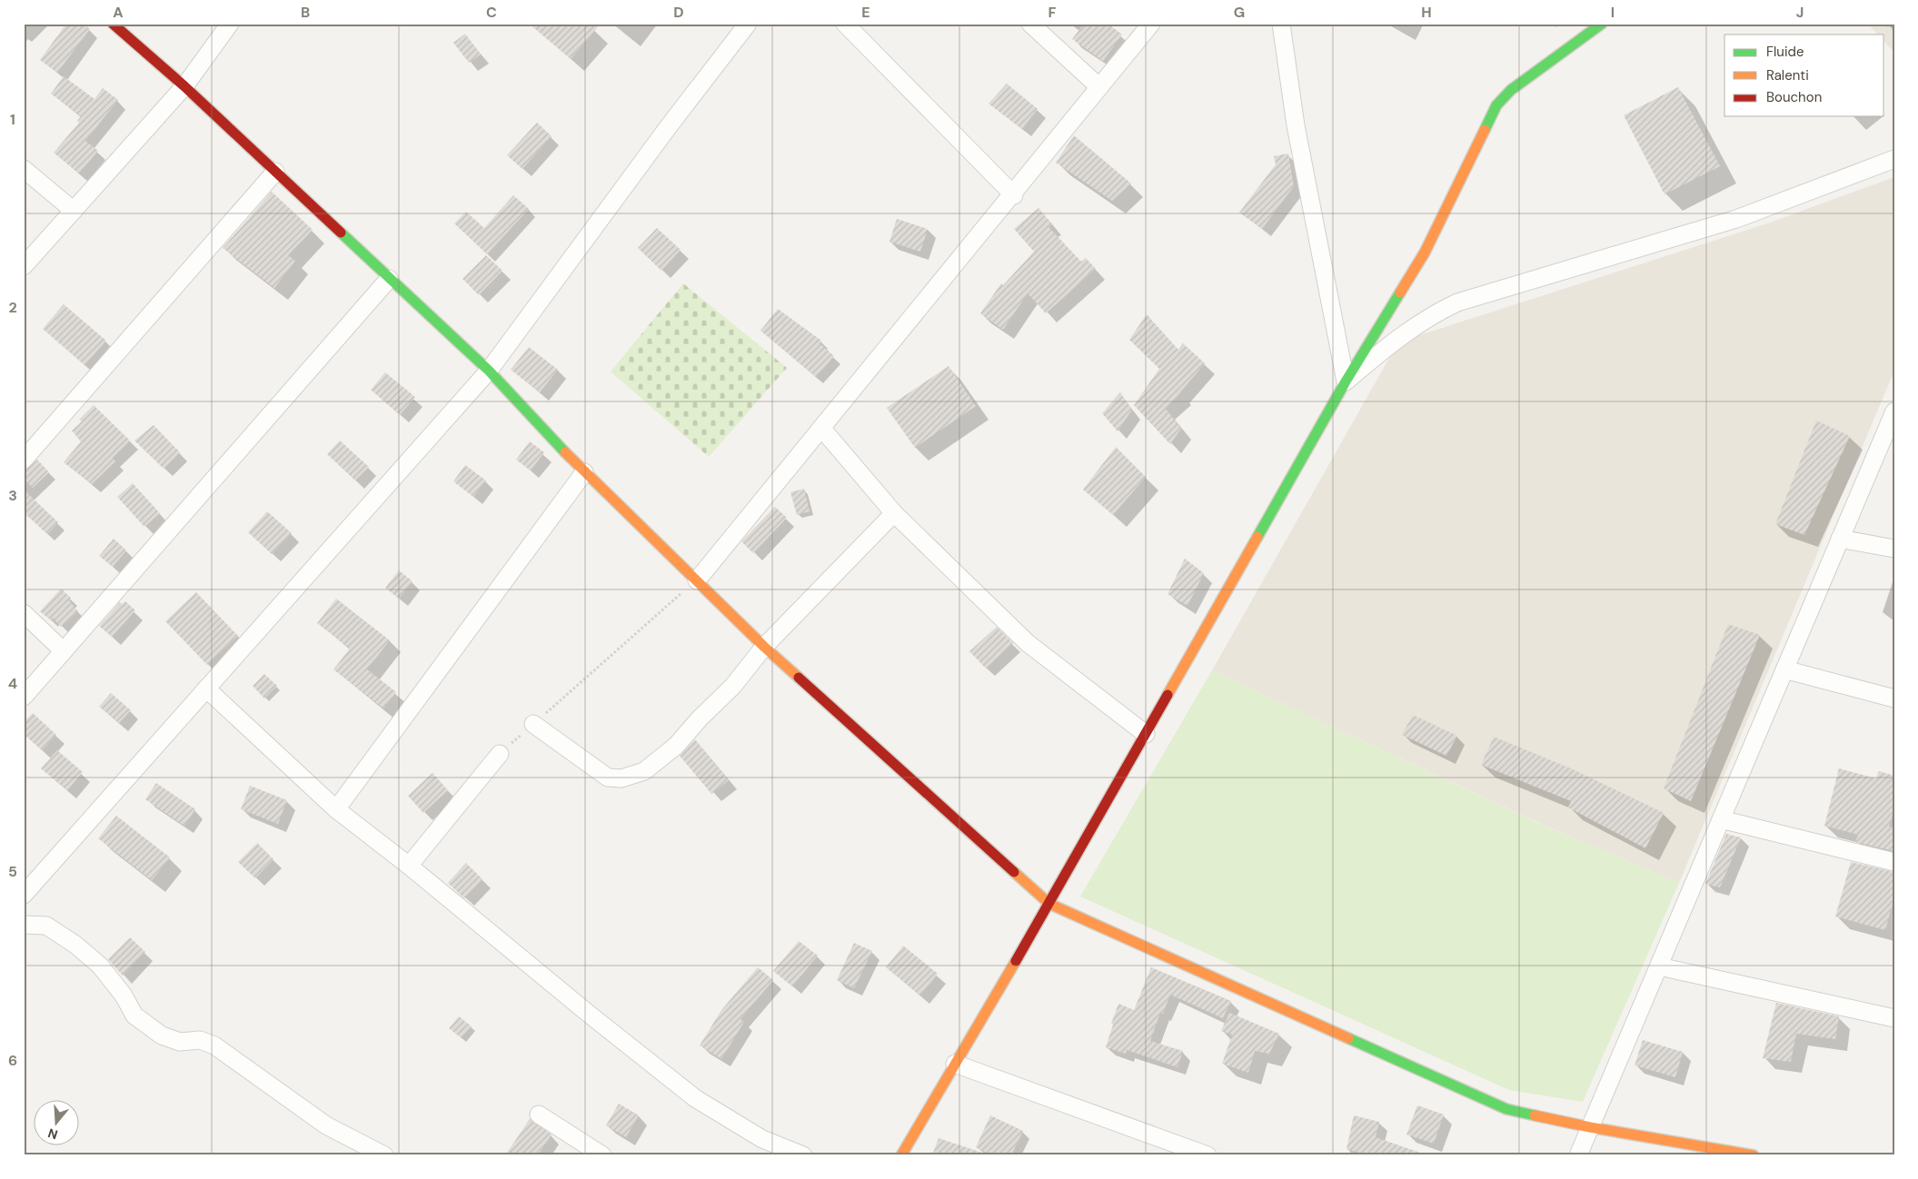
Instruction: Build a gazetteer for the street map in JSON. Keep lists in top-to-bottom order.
{
  "legend": ["Fluide", "Ralenti", "Bouchon"],
  "north": "bottom",
  "grid": {
    "columns": [
      "A",
      "B",
      "C",
      "D",
      "E",
      "F",
      "G",
      "H",
      "I",
      "J"
    ],
    "rows": [
      "1",
      "2",
      "3",
      "4",
      "5",
      "6"
    ]
  }
}
